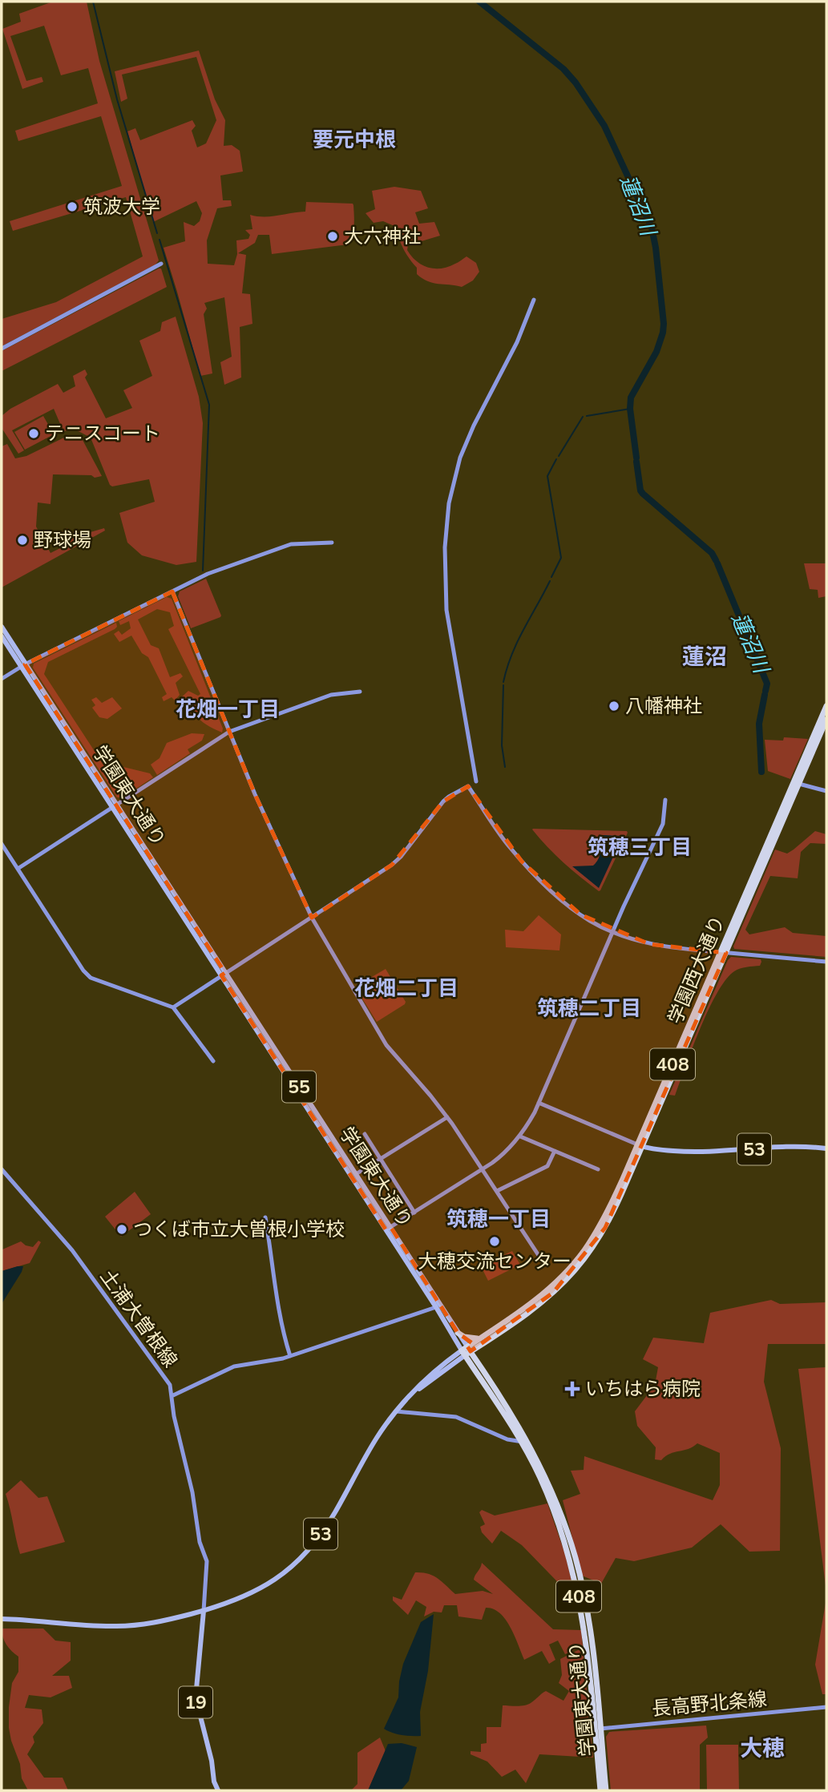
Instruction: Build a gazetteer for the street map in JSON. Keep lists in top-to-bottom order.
{
  "streets": {
    "highway": ["学園東大通り", "学園西大通り", "408"],
    "main road": ["55", "53", "19"],
    "street": ["土浦大曽根線", "長高野北条線"]
  },
  "crossings": [
    ["学園東大通り", "学園西大通り"],
    ["学園東大通り", "53"],
    ["学園東大通り", "長高野北条線"],
    ["学園西大通り", "53"],
    ["53", "土浦大曽根線"],
    ["53", "19"],
    ["土浦大曽根線", "19"]
  ],
  "districts": [
    "要元中根",
    "蓮沼",
    "花畑一丁目",
    "筑穂三丁目",
    "花畑二丁目",
    "筑穂二丁目",
    "筑穂一丁目",
    "大穂"
  ],
  "water": ["蓮沼川"],
  "places": {
    "other": [
      "筑波大学",
      "大六神社",
      "テニスコート",
      "野球場",
      "八幡神社",
      "つくば市立大曽根小学校",
      "大穂交流センター"
    ],
    "health": ["いちはら病院"]
  }
}
